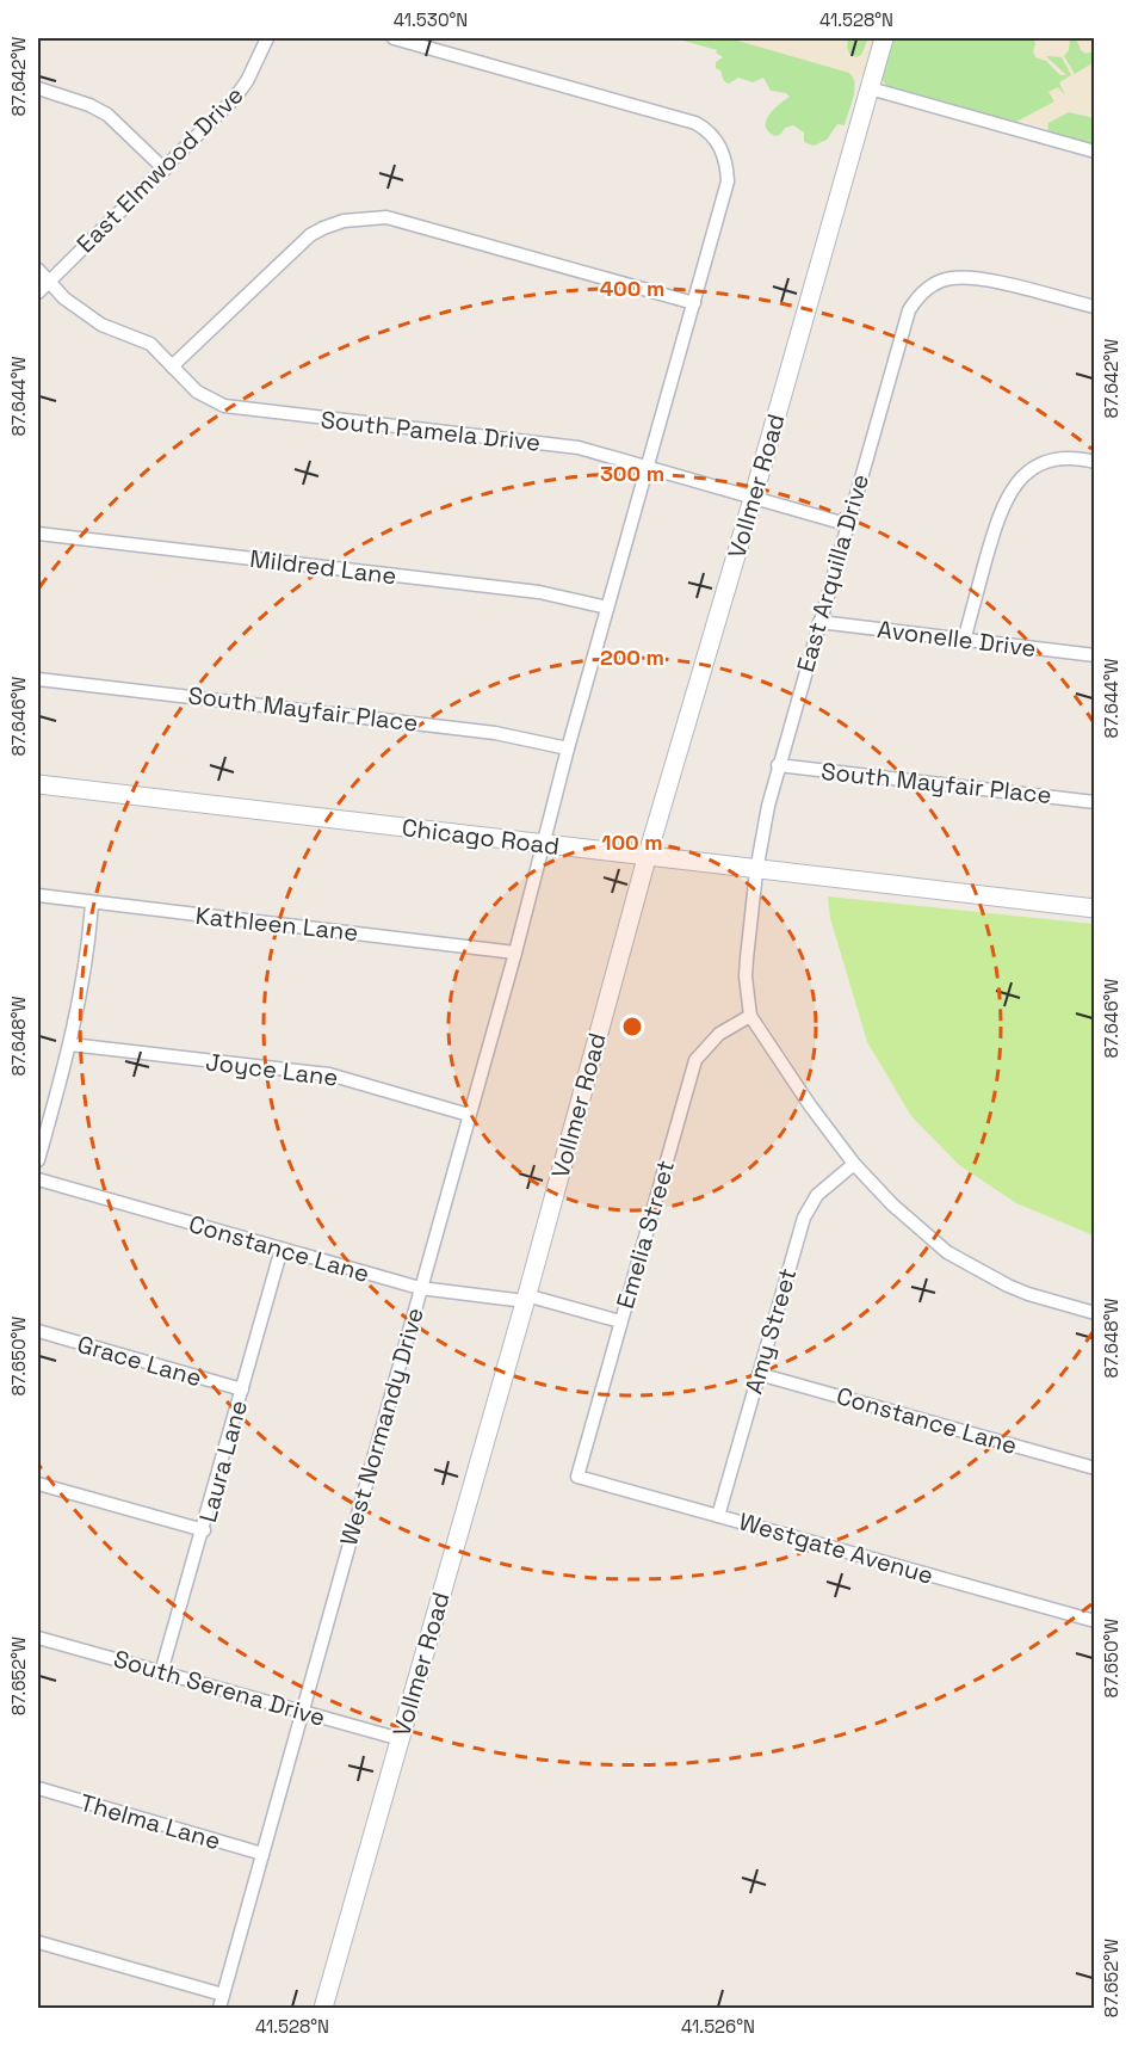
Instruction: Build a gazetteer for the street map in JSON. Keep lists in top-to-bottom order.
{
  "streets": {
    "main road": ["Vollmer Road", "Chicago Road"],
    "street": [
      "East Elmwood Drive",
      "South Pamela Drive",
      "Mildred Lane",
      "East Arquilla Drive",
      "Avonelle Drive",
      "South Mayfair Place",
      "Kathleen Lane",
      "Joyce Lane",
      "Emelia Street",
      "Constance Lane",
      "Amy Street",
      "Grace Lane",
      "West Normandy Drive",
      "Laura Lane",
      "Westgate Avenue",
      "South Serena Drive",
      "Thelma Lane"
    ]
  },
  "crossings": [
    ["East Elmwood Drive", "South Pamela Drive"],
    ["South Pamela Drive", "Vollmer Road"],
    ["South Pamela Drive", "East Arquilla Drive"],
    ["South Pamela Drive", "West Normandy Drive"],
    ["Vollmer Road", "Chicago Road"],
    ["Vollmer Road", "Constance Lane"],
    ["Vollmer Road", "South Serena Drive"],
    ["Mildred Lane", "West Normandy Drive"],
    ["East Arquilla Drive", "Avonelle Drive"],
    ["East Arquilla Drive", "South Mayfair Place"],
    ["East Arquilla Drive", "Chicago Road"],
    ["East Arquilla Drive", "Emelia Street"],
    ["South Mayfair Place", "West Normandy Drive"],
    ["Chicago Road", "West Normandy Drive"],
    ["Kathleen Lane", "West Normandy Drive"],
    ["Joyce Lane", "West Normandy Drive"],
    ["Emelia Street", "Constance Lane"],
    ["Emelia Street", "Westgate Avenue"],
    ["Constance Lane", "Amy Street"],
    ["Constance Lane", "West Normandy Drive"],
    ["Constance Lane", "Laura Lane"],
    ["Amy Street", "Westgate Avenue"],
    ["Grace Lane", "Laura Lane"],
    ["West Normandy Drive", "South Serena Drive"],
    ["West Normandy Drive", "Thelma Lane"],
    ["Laura Lane", "South Serena Drive"]
  ],
  "coordinates": [
    "41.530°N",
    "41.528°N",
    "87.642°W",
    "87.644°W",
    "87.646°W",
    "87.648°W",
    "87.650°W",
    "87.652°W",
    "41.526°N"
  ],
  "rings": [
    "400 m",
    "300 m",
    "200 m",
    "100 m"
  ]
}
